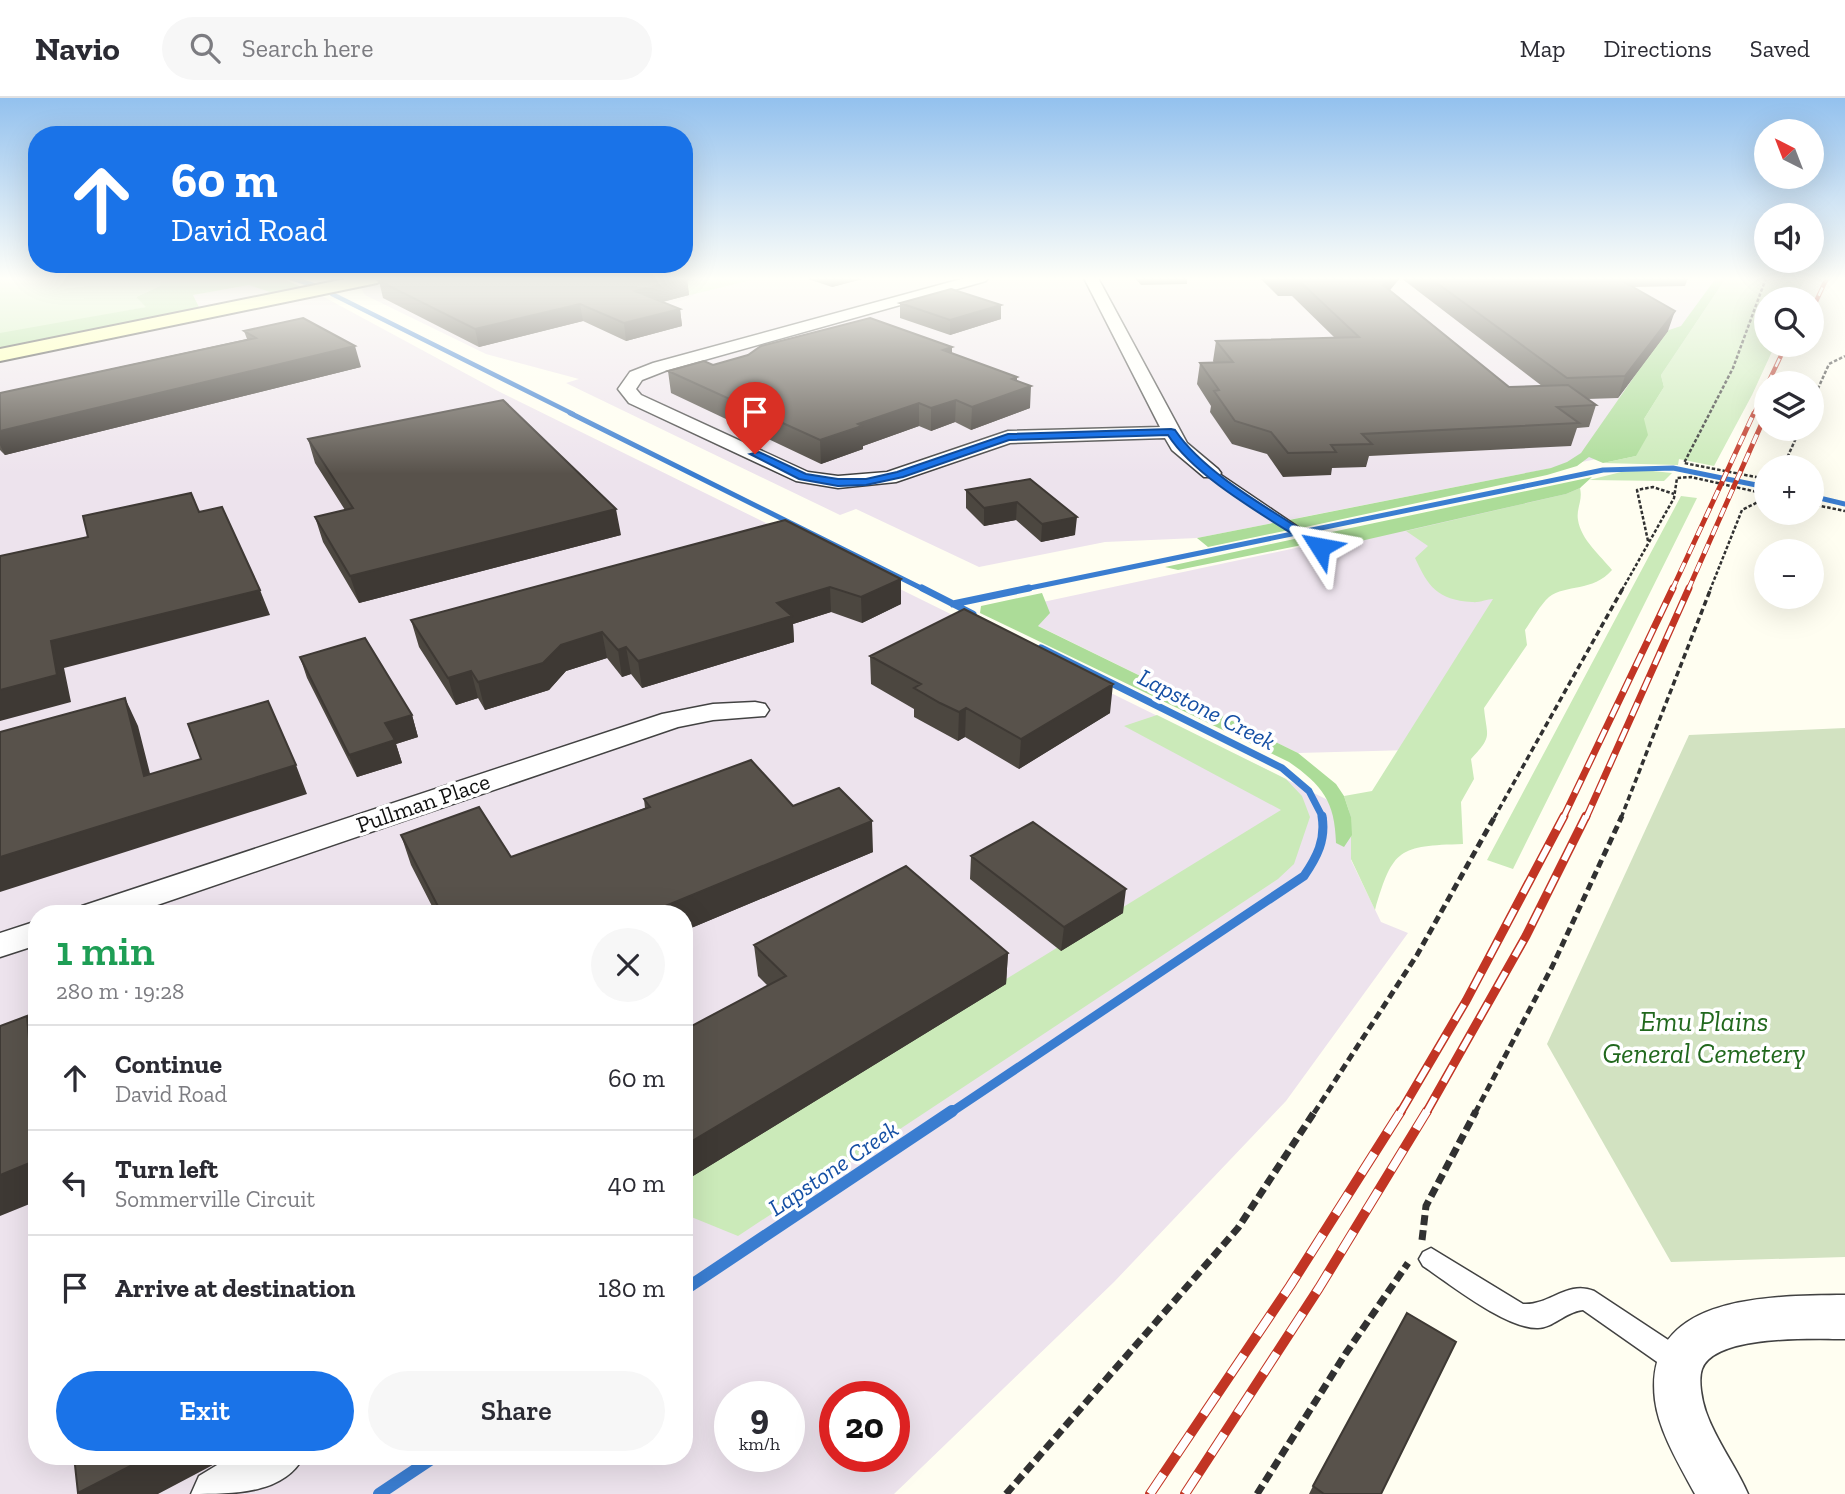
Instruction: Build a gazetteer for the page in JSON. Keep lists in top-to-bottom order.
{
  "streets": {
    "street": ["Pullman Place"]
  },
  "water": ["Lapstone Creek"],
  "parks": ["Emu Plains General Cemetery"],
  "north": "top left",
  "page": {
    "header": "Navio",
    "search": "Search here",
    "nav": ["Map", "Directions", "Saved"],
    "map_buttons": ["+", "−"],
    "turn": ["60 m", "David Road"],
    "heading": ["1 min", "280 m · 19:28"],
    "list": [
      {
        "name": "Continue",
        "note": "David Road",
        "value": "60 m"
      },
      {
        "name": "Turn left",
        "note": "Sommerville Circuit",
        "value": "40 m"
      },
      {
        "name": "Arrive at destination",
        "value": "180 m"
      }
    ],
    "buttons": ["Exit", "Share"],
    "speed": "9 km/h",
    "limit": "20"
  }
}
